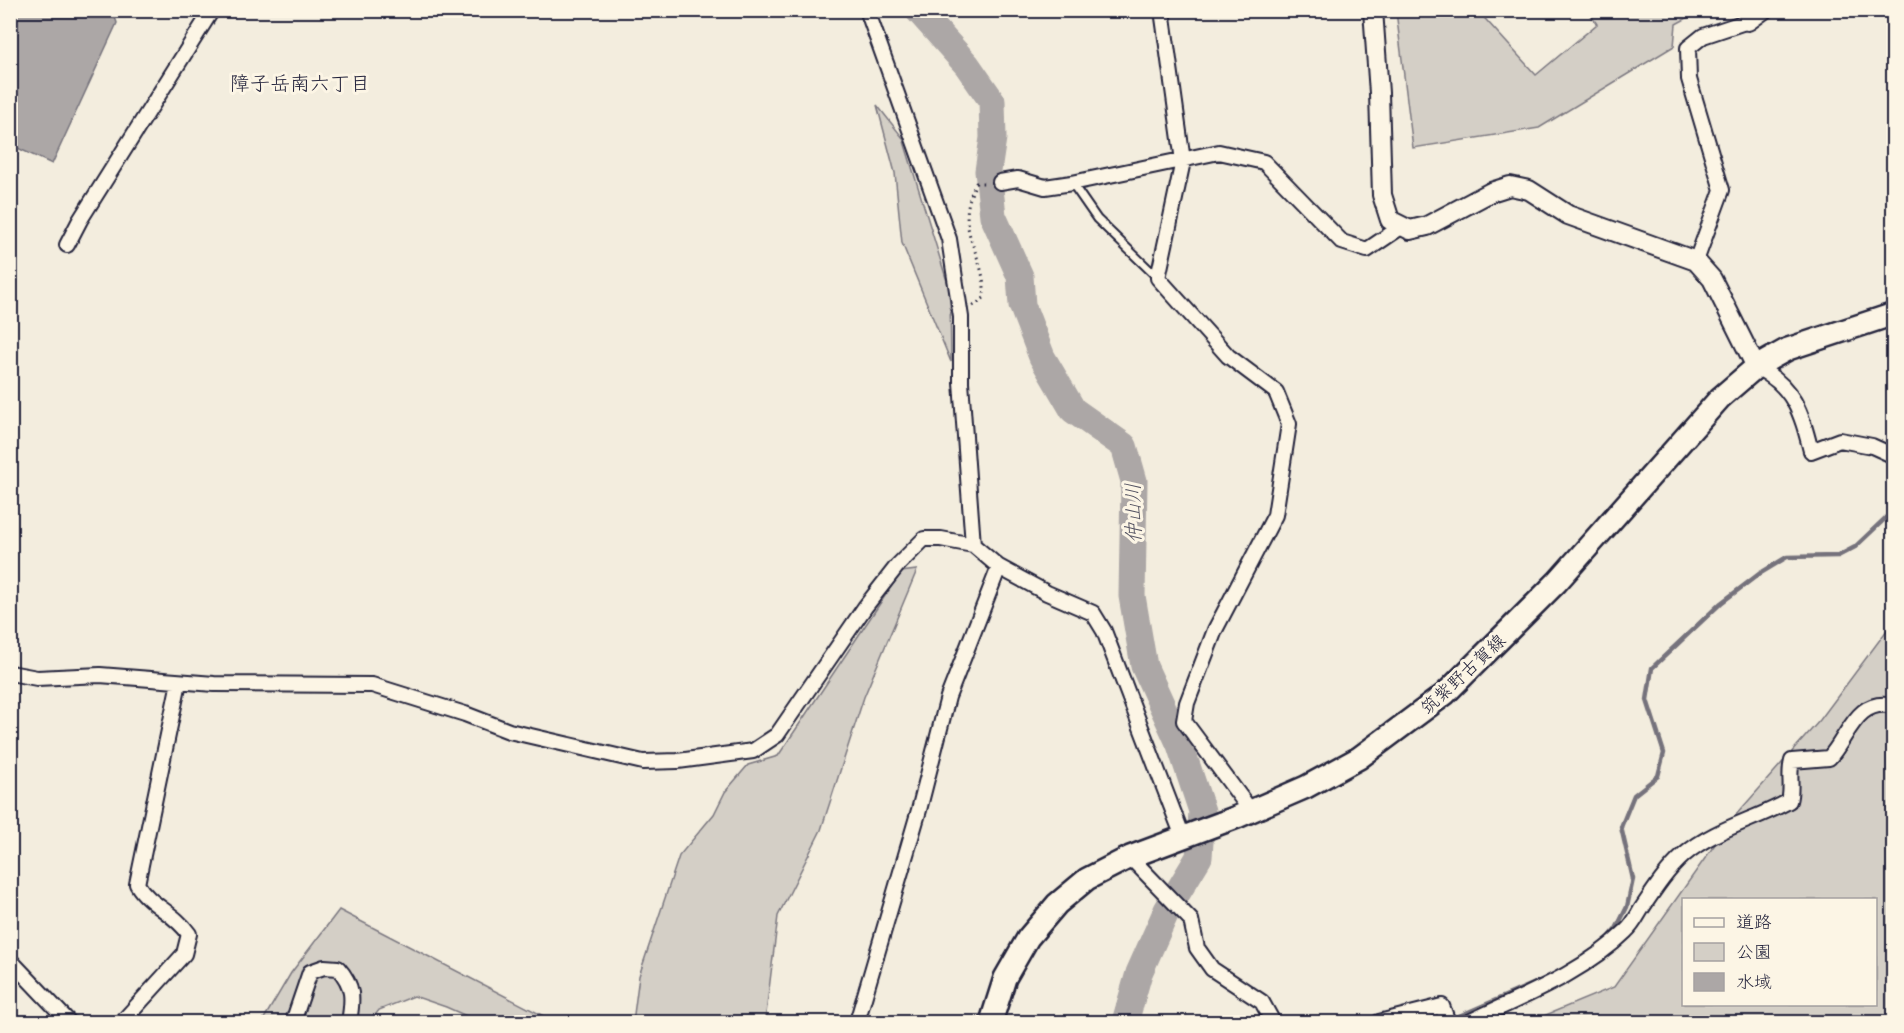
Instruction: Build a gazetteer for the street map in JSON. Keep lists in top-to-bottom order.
{
  "streets": {
    "main road": ["筑紫野古賀線"]
  },
  "districts": ["障子岳南六丁目"],
  "water": ["仲山川"],
  "legend": ["道路", "公園", "水域"]
}
